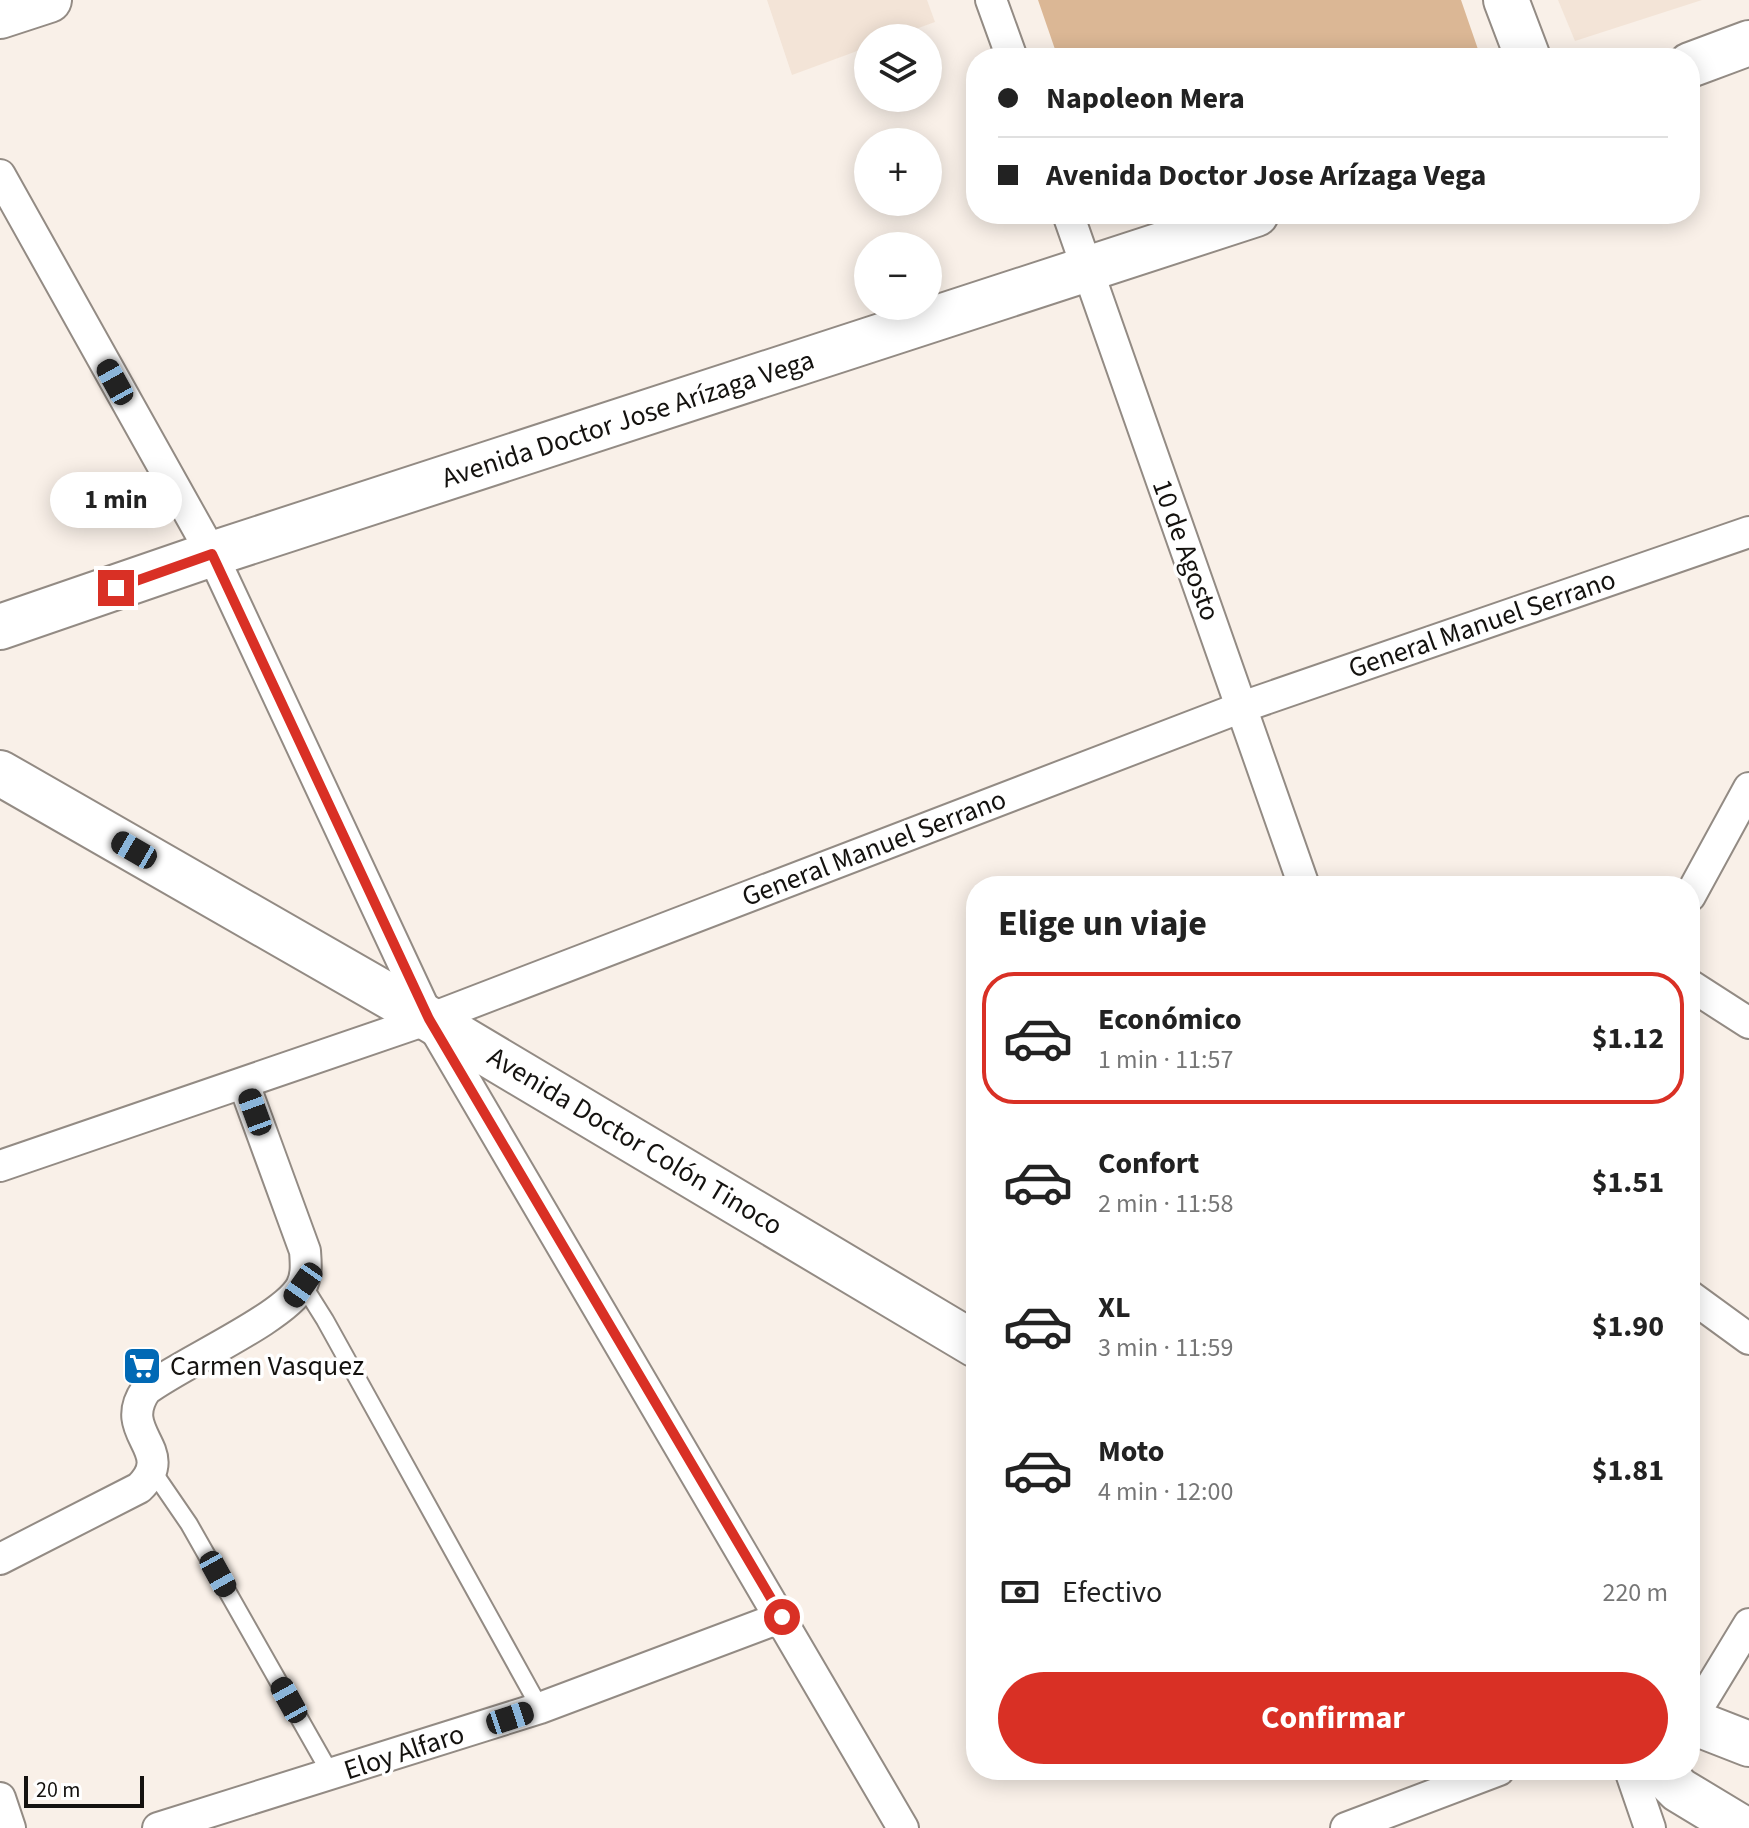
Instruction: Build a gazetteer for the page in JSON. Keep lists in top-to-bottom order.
{
  "streets": {
    "main road": ["Avenida Doctor Jose Arízaga Vega", "Avenida Doctor Colón Tinoco"],
    "street": ["10 de Agosto", "General Manuel Serrano", "Eloy Alfaro"]
  },
  "crossings": [
    ["Avenida Doctor Jose Arízaga Vega", "10 de Agosto"],
    ["10 de Agosto", "General Manuel Serrano"],
    ["General Manuel Serrano", "Avenida Doctor Colón Tinoco"]
  ],
  "places": {
    "supermarket": ["Carmen Vasquez"]
  },
  "scale_bar": "20 m",
  "page": {
    "map_buttons": ["+", "−"],
    "banner": ["Napoleon Mera", "Avenida Doctor Jose Arízaga Vega"],
    "bubble": "1 min",
    "heading": "Elige un viaje",
    "list": [
      {
        "name": "Económico",
        "note": "1 min · 11:57",
        "value": "$1.12"
      },
      {
        "name": "Confort",
        "note": "2 min · 11:58",
        "value": "$1.51"
      },
      {
        "name": "XL",
        "note": "3 min · 11:59",
        "value": "$1.90"
      },
      {
        "name": "Moto",
        "note": "4 min · 12:00",
        "value": "$1.81"
      }
    ],
    "pay": ["Efectivo", "220 m"],
    "buttons": "Confirmar",
    "scale": "20 m"
  }
}
